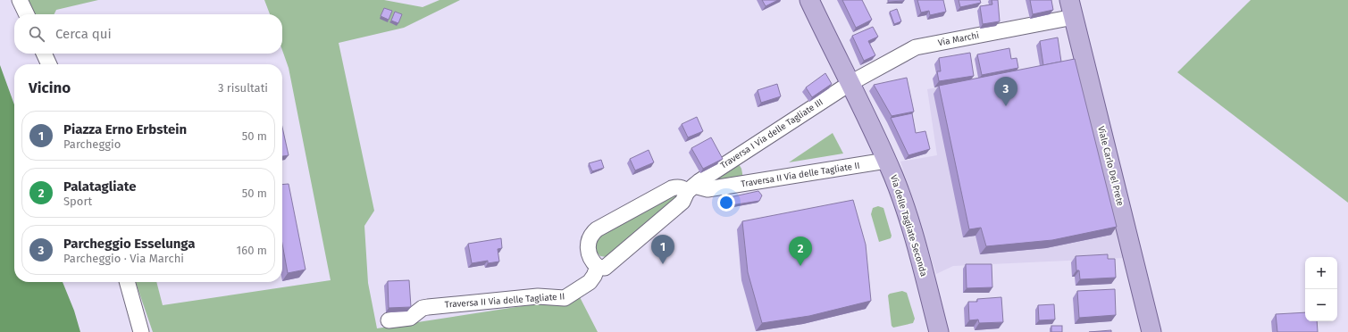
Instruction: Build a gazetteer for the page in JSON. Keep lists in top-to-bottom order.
{
  "streets": {
    "main road": ["Viale Carlo Del Prete", "Via delle Tagliate Seconda"],
    "street": ["Via Marchi", "Traversa I Via delle Tagliate III", "Traversa II Via delle Tagliate II"]
  },
  "crossings": [
    ["Via Marchi", "Traversa I Via delle Tagliate III"],
    ["Via Marchi", "Viale Carlo Del Prete"],
    ["Via Marchi", "Via delle Tagliate Seconda"],
    ["Traversa I Via delle Tagliate III", "Traversa II Via delle Tagliate II"],
    ["Traversa I Via delle Tagliate III", "Via delle Tagliate Seconda"],
    ["Traversa II Via delle Tagliate II", "Via delle Tagliate Seconda"]
  ],
  "page": {
    "search": "Cerca qui",
    "heading": ["Vicino", "3 risultati"],
    "pins": ["3", "1", "2"],
    "list": [
      {
        "mark": "1",
        "name": "Piazza Erno Erbstein",
        "note": "Parcheggio",
        "value": "50 m"
      },
      {
        "mark": "2",
        "name": "Palatagliate",
        "note": "Sport",
        "value": "50 m"
      },
      {
        "mark": "3",
        "name": "Parcheggio Esselunga",
        "note": "Parcheggio · Via Marchi",
        "value": "160 m"
      }
    ],
    "map_buttons": ["+", "−"]
  }
}
